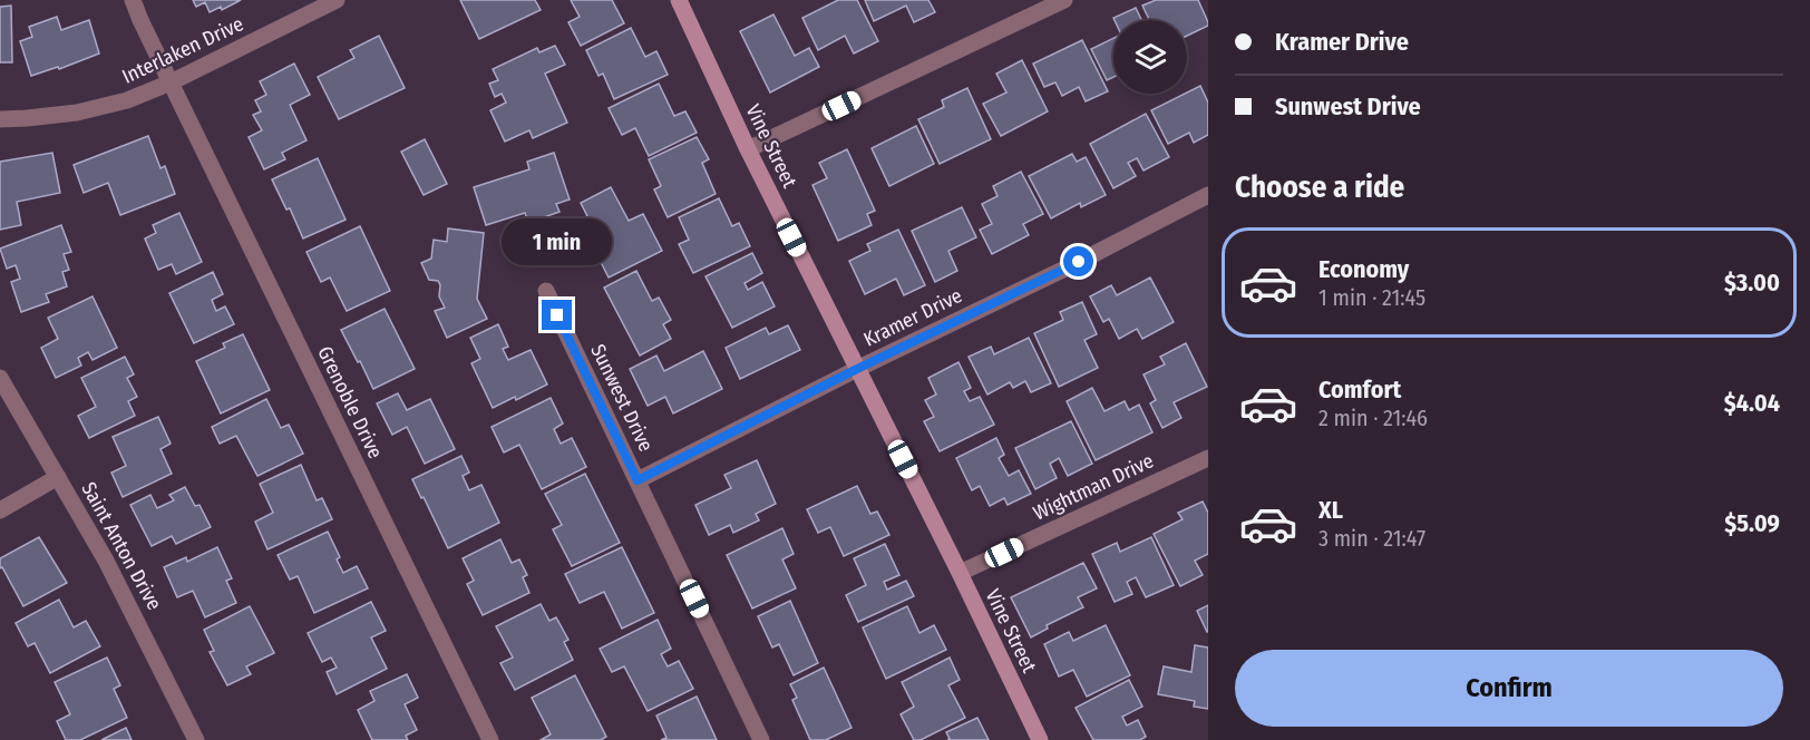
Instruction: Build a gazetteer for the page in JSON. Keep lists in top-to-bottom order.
{
  "streets": {
    "street": [
      "Interlaken Drive",
      "Vine Street",
      "Kramer Drive",
      "Sunwest Drive",
      "Grenoble Drive",
      "Wightman Drive",
      "Saint Anton Drive"
    ]
  },
  "crossings": [
    ["Interlaken Drive", "Grenoble Drive"],
    ["Vine Street", "Kramer Drive"],
    ["Vine Street", "Wightman Drive"],
    ["Kramer Drive", "Sunwest Drive"]
  ],
  "page": {
    "banner": ["Kramer Drive", "Sunwest Drive"],
    "heading": "Choose a ride",
    "bubble": "1 min",
    "list": [
      {
        "name": "Economy",
        "note": "1 min · 21:45",
        "value": "$3.00"
      },
      {
        "name": "Comfort",
        "note": "2 min · 21:46",
        "value": "$4.04"
      },
      {
        "name": "XL",
        "note": "3 min · 21:47",
        "value": "$5.09"
      }
    ],
    "buttons": "Confirm"
  }
}
